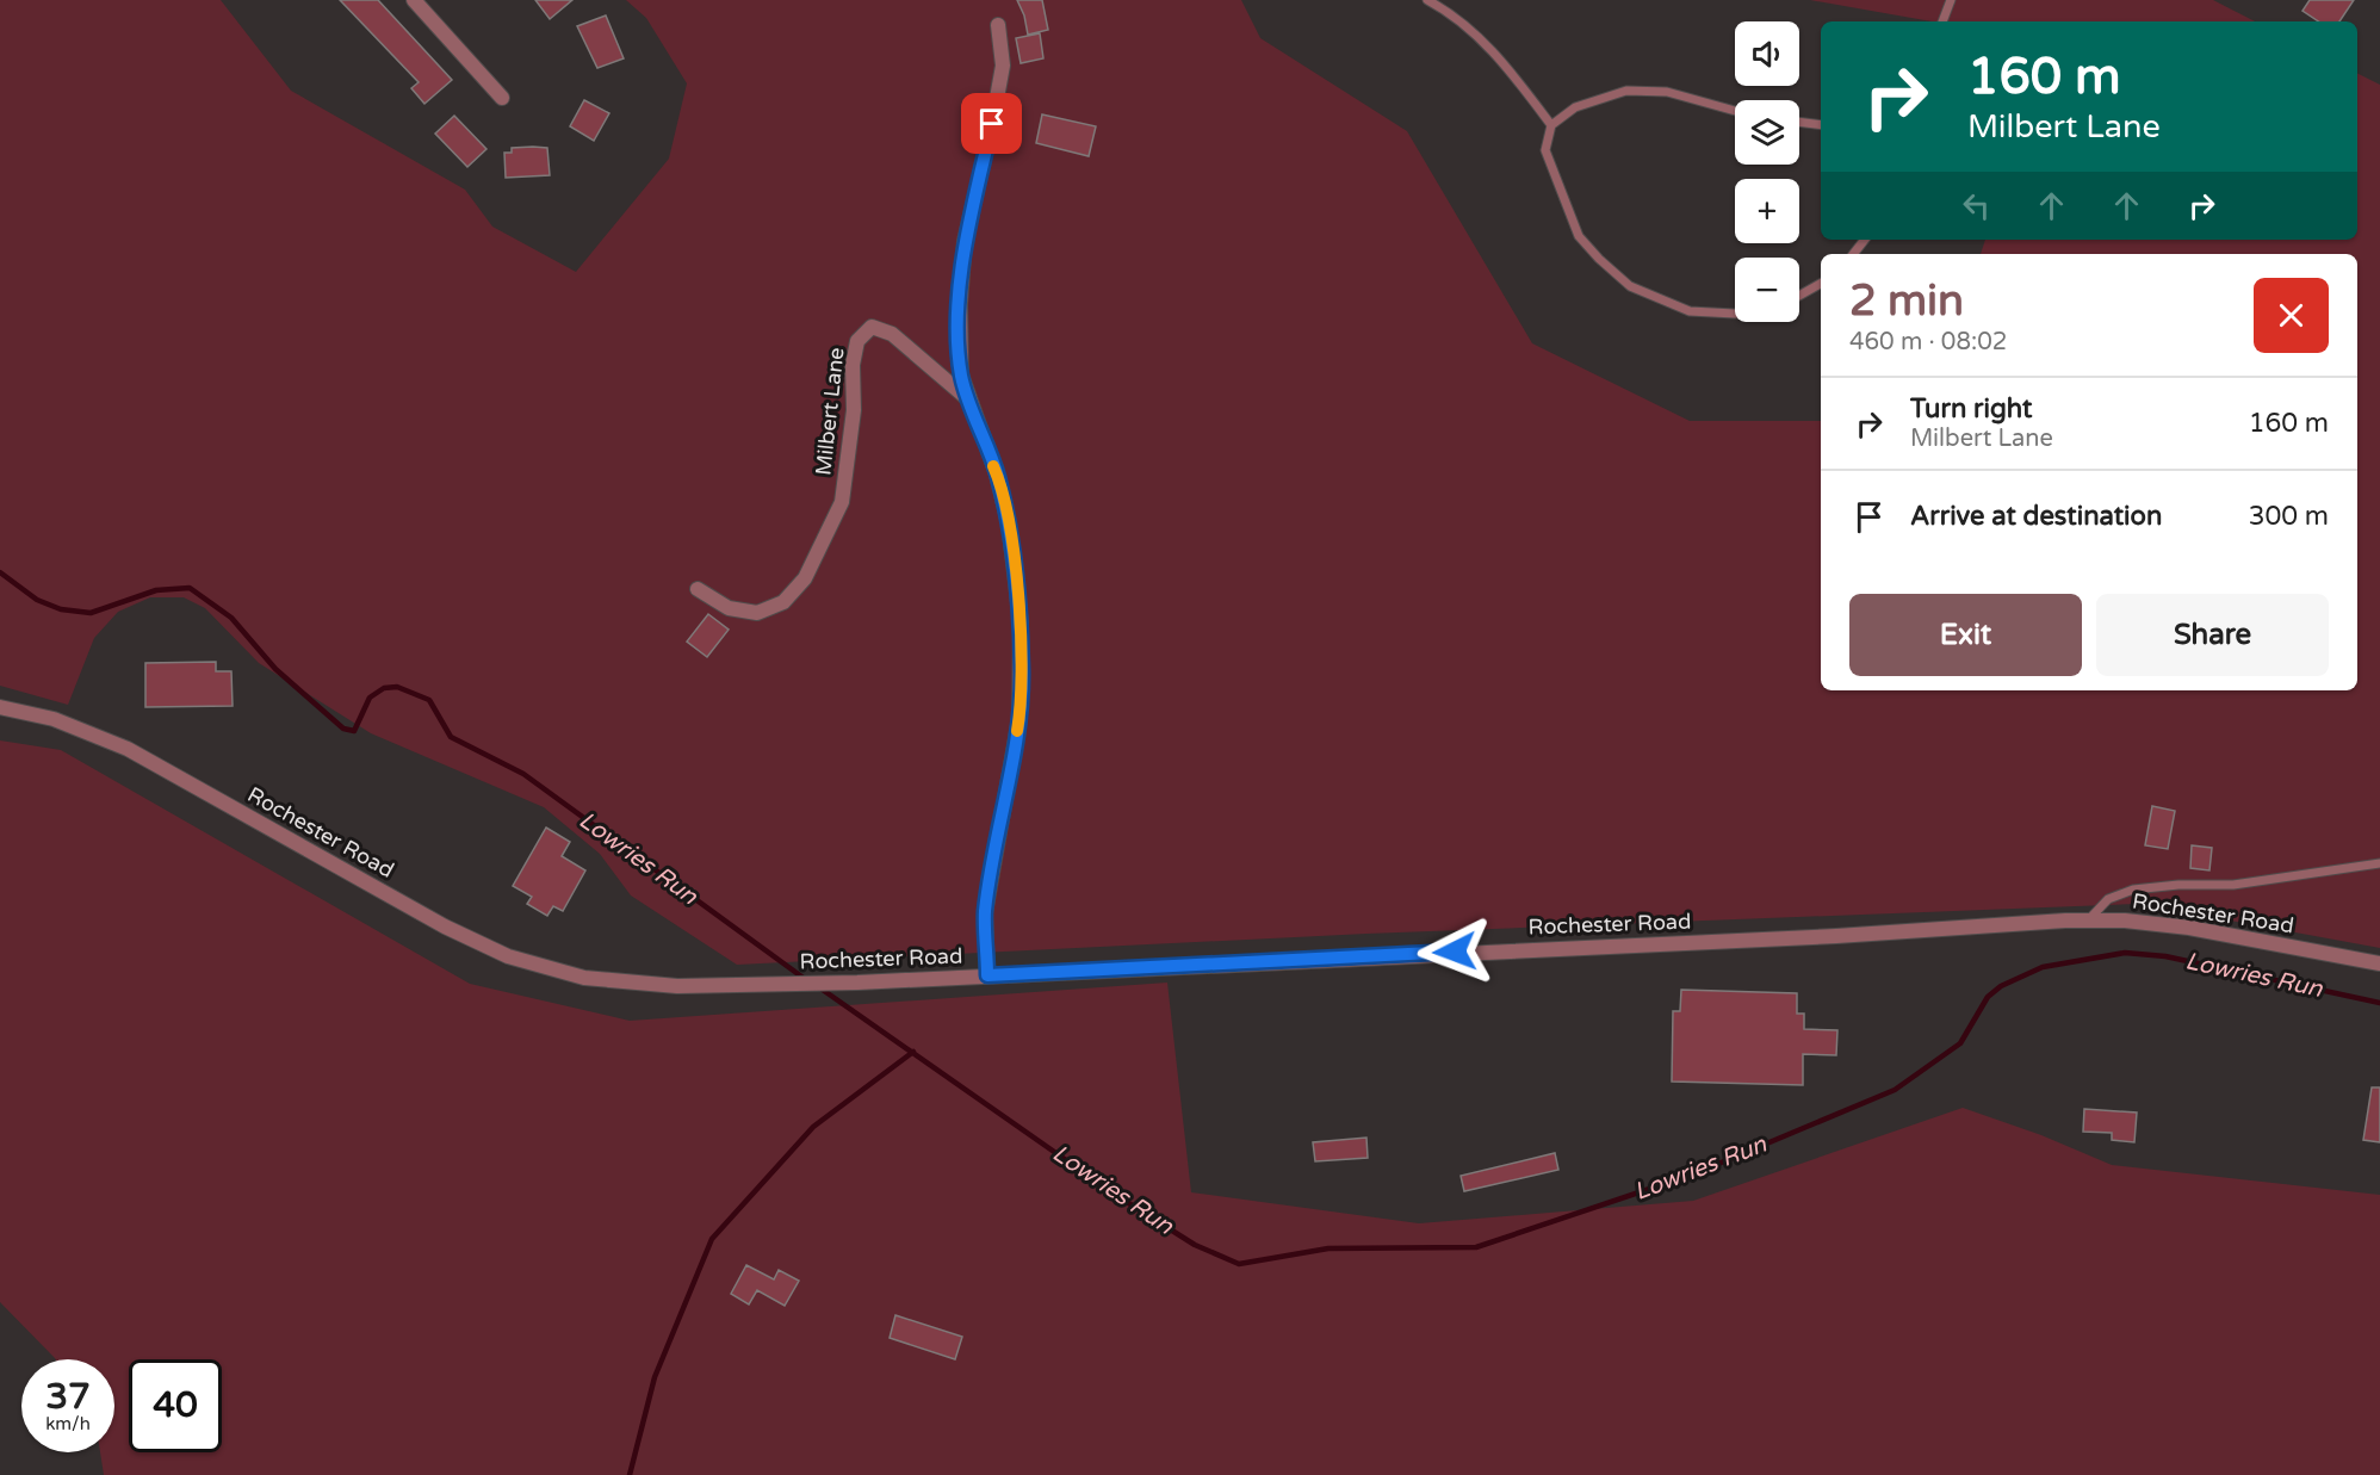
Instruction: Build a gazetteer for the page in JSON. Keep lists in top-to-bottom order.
{
  "streets": {
    "street": ["Milbert Lane", "Rochester Road"]
  },
  "crossings": [
    ["Milbert Lane", "Rochester Road"]
  ],
  "water": ["Lowries Run"],
  "page": {
    "map_buttons": ["+", "−"],
    "turn": ["160 m", "Milbert Lane"],
    "heading": ["2 min", "460 m · 08:02"],
    "list": [
      {
        "name": "Turn right",
        "note": "Milbert Lane",
        "value": "160 m"
      },
      {
        "name": "Arrive at destination",
        "value": "300 m"
      }
    ],
    "buttons": ["Exit", "Share"],
    "speed": "37 km/h",
    "limit": "40"
  }
}
